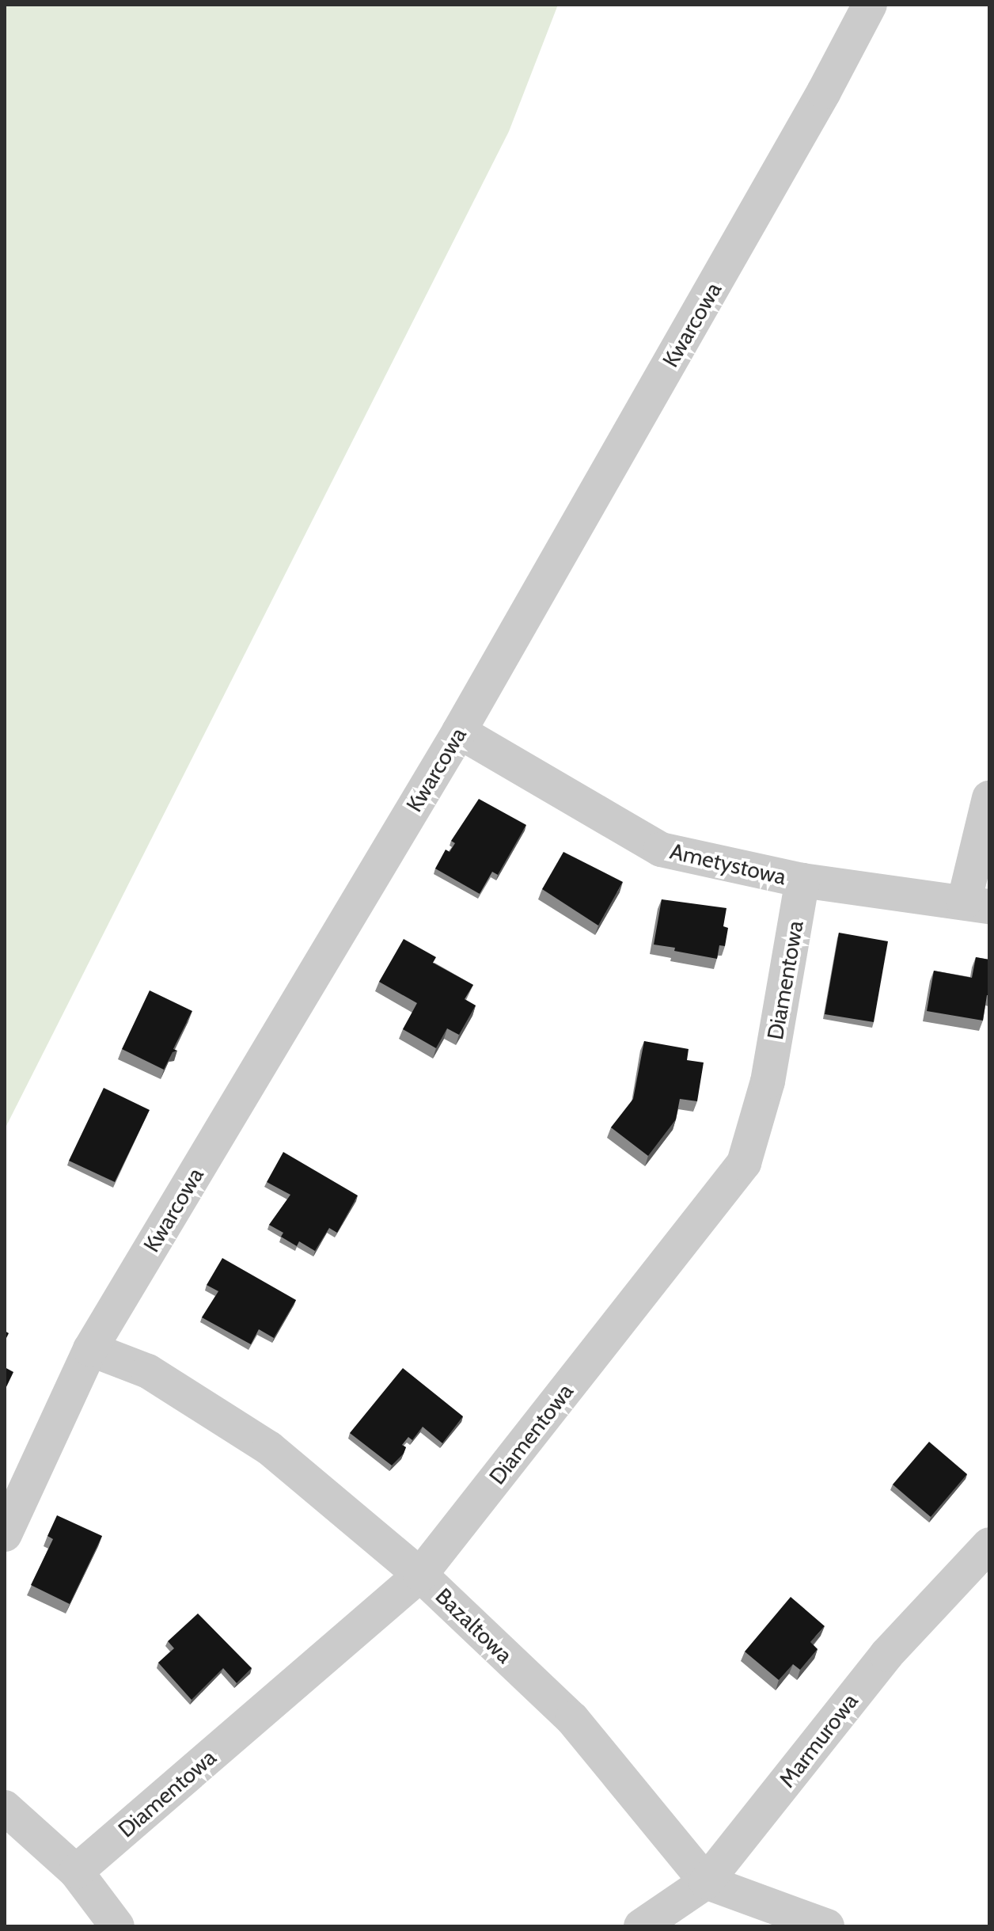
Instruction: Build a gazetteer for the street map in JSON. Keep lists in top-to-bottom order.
{
  "streets": {
    "street": [
      "Kwarcowa",
      "Ametystowa",
      "Diamentowa",
      "Bazaltowa",
      "Marmurowa"
    ]
  },
  "crossings": [
    ["Kwarcowa", "Ametystowa"],
    ["Kwarcowa", "Bazaltowa"],
    ["Ametystowa", "Diamentowa"],
    ["Diamentowa", "Bazaltowa"],
    ["Bazaltowa", "Marmurowa"]
  ]
}
